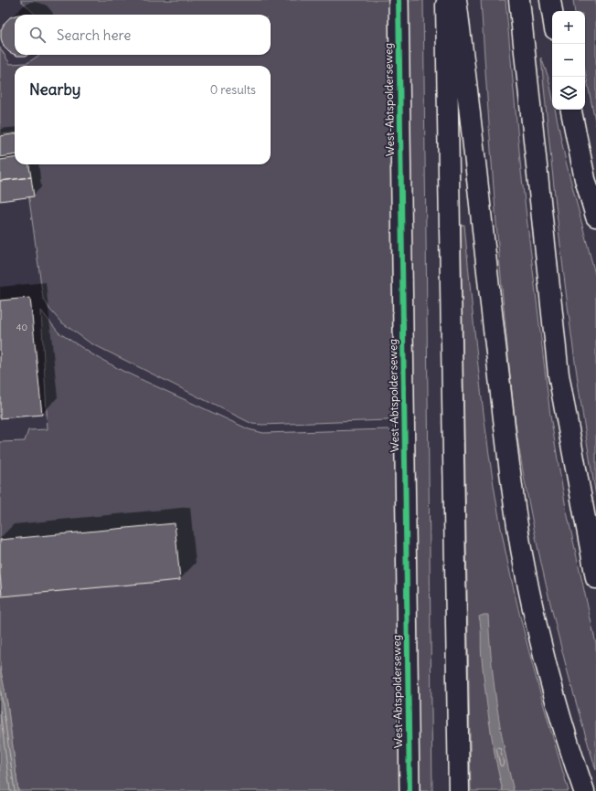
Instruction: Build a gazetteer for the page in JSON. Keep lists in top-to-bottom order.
{
  "streets": {
    "street": ["West-Abtspolderseweg"]
  },
  "house_numbers": ["40"],
  "page": {
    "map_buttons": ["+", "−"],
    "search": "Search here",
    "heading": ["Nearby", "0 results"]
  }
}
